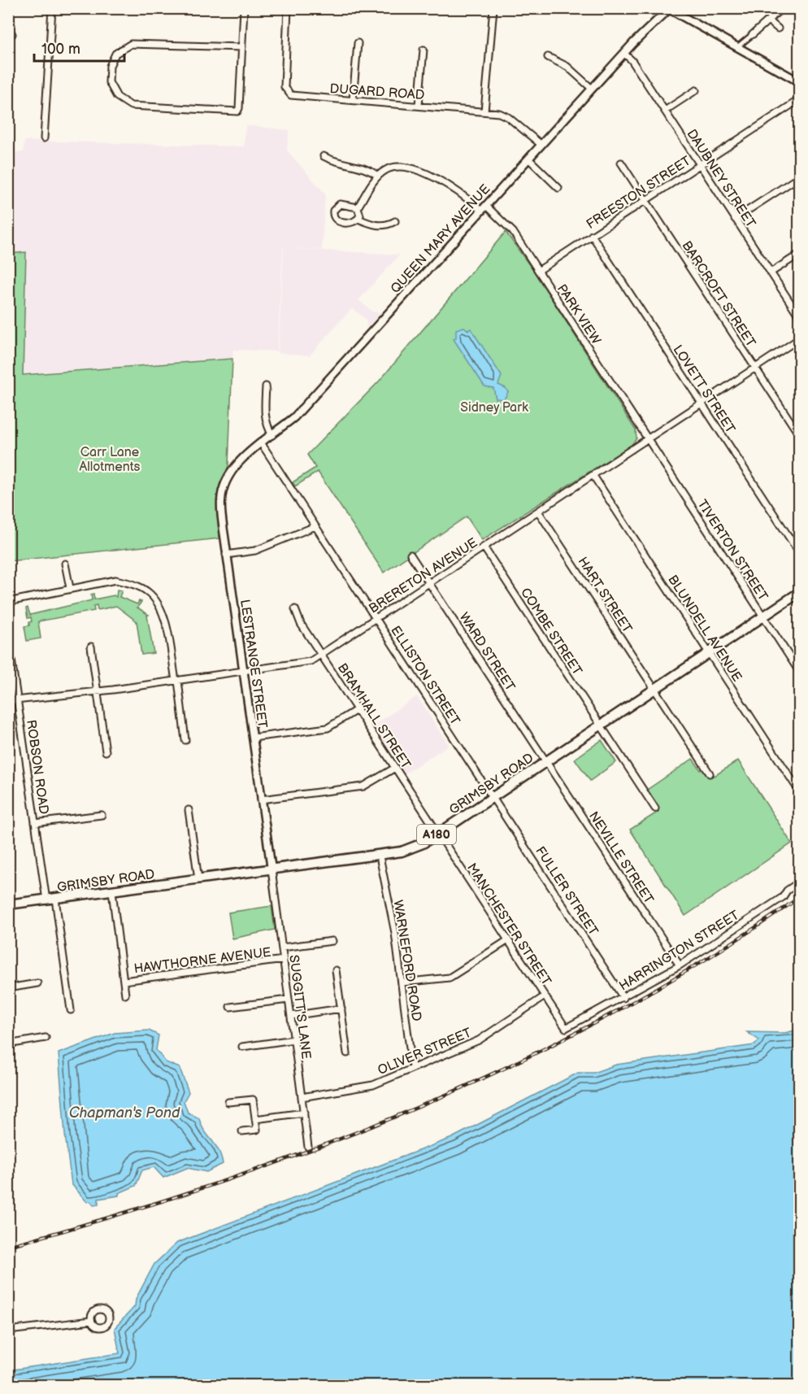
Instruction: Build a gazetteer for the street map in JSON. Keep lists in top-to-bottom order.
{
  "streets": {
    "main road": ["GRIMSBY ROAD", "A180"],
    "street": [
      "DUGARD ROAD",
      "DAUBNEY STREET",
      "FREESTON STREET",
      "QUEEN MARY AVENUE",
      "BARCROFT STREET",
      "PARK VIEW",
      "LOVETT STREET",
      "TIVERTON STREET",
      "BRERETON AVENUE",
      "HART STREET",
      "BLUNDELL AVENUE",
      "COMBE STREET",
      "WARD STREET",
      "LESTRANGE STREET",
      "ELLISTON STREET",
      "BRAMHALL STREET",
      "ROBSON ROAD",
      "NEVILLE STREET",
      "FULLER STREET",
      "MANCHESTER STREET",
      "HARRINGTON STREET",
      "HAWTHORNE AVENUE",
      "WARNEFORD ROAD",
      "SUGGITT'S LANE",
      "OLIVER STREET"
    ]
  },
  "crossings": [
    ["DUGARD ROAD", "QUEEN MARY AVENUE"],
    ["DAUBNEY STREET", "FREESTON STREET"],
    ["DAUBNEY STREET", "QUEEN MARY AVENUE"],
    ["FREESTON STREET", "BARCROFT STREET"],
    ["FREESTON STREET", "PARK VIEW"],
    ["FREESTON STREET", "LOVETT STREET"],
    ["QUEEN MARY AVENUE", "PARK VIEW"],
    ["QUEEN MARY AVENUE", "LESTRANGE STREET"],
    ["QUEEN MARY AVENUE", "ELLISTON STREET"],
    ["BARCROFT STREET", "BRERETON AVENUE"],
    ["PARK VIEW", "TIVERTON STREET"],
    ["PARK VIEW", "BRERETON AVENUE"],
    ["LOVETT STREET", "BRERETON AVENUE"],
    ["TIVERTON STREET", "BRERETON AVENUE"],
    ["TIVERTON STREET", "GRIMSBY ROAD"],
    ["BRERETON AVENUE", "HART STREET"],
    ["BRERETON AVENUE", "BLUNDELL AVENUE"],
    ["BRERETON AVENUE", "COMBE STREET"],
    ["BRERETON AVENUE", "WARD STREET"],
    ["BRERETON AVENUE", "LESTRANGE STREET"],
    ["BRERETON AVENUE", "ELLISTON STREET"],
    ["BRERETON AVENUE", "BRAMHALL STREET"],
    ["BRERETON AVENUE", "ROBSON ROAD"],
    ["HART STREET", "GRIMSBY ROAD"],
    ["BLUNDELL AVENUE", "GRIMSBY ROAD"],
    ["COMBE STREET", "GRIMSBY ROAD"],
    ["WARD STREET", "GRIMSBY ROAD"],
    ["WARD STREET", "NEVILLE STREET"],
    ["LESTRANGE STREET", "GRIMSBY ROAD"],
    ["LESTRANGE STREET", "SUGGITT'S LANE"],
    ["ELLISTON STREET", "GRIMSBY ROAD"],
    ["ELLISTON STREET", "FULLER STREET"],
    ["BRAMHALL STREET", "GRIMSBY ROAD"],
    ["BRAMHALL STREET", "MANCHESTER STREET"],
    ["ROBSON ROAD", "GRIMSBY ROAD"],
    ["GRIMSBY ROAD", "NEVILLE STREET"],
    ["GRIMSBY ROAD", "FULLER STREET"],
    ["GRIMSBY ROAD", "MANCHESTER STREET"],
    ["GRIMSBY ROAD", "WARNEFORD ROAD"],
    ["GRIMSBY ROAD", "SUGGITT'S LANE"],
    ["NEVILLE STREET", "HARRINGTON STREET"],
    ["FULLER STREET", "HARRINGTON STREET"],
    ["MANCHESTER STREET", "HARRINGTON STREET"],
    ["MANCHESTER STREET", "OLIVER STREET"],
    ["HAWTHORNE AVENUE", "SUGGITT'S LANE"],
    ["WARNEFORD ROAD", "OLIVER STREET"],
    ["SUGGITT'S LANE", "OLIVER STREET"]
  ],
  "water": ["Chapman's Pond"],
  "parks": ["Sidney Park", "Carr Lane Allotments"],
  "scale_bar": "100 m"
}
